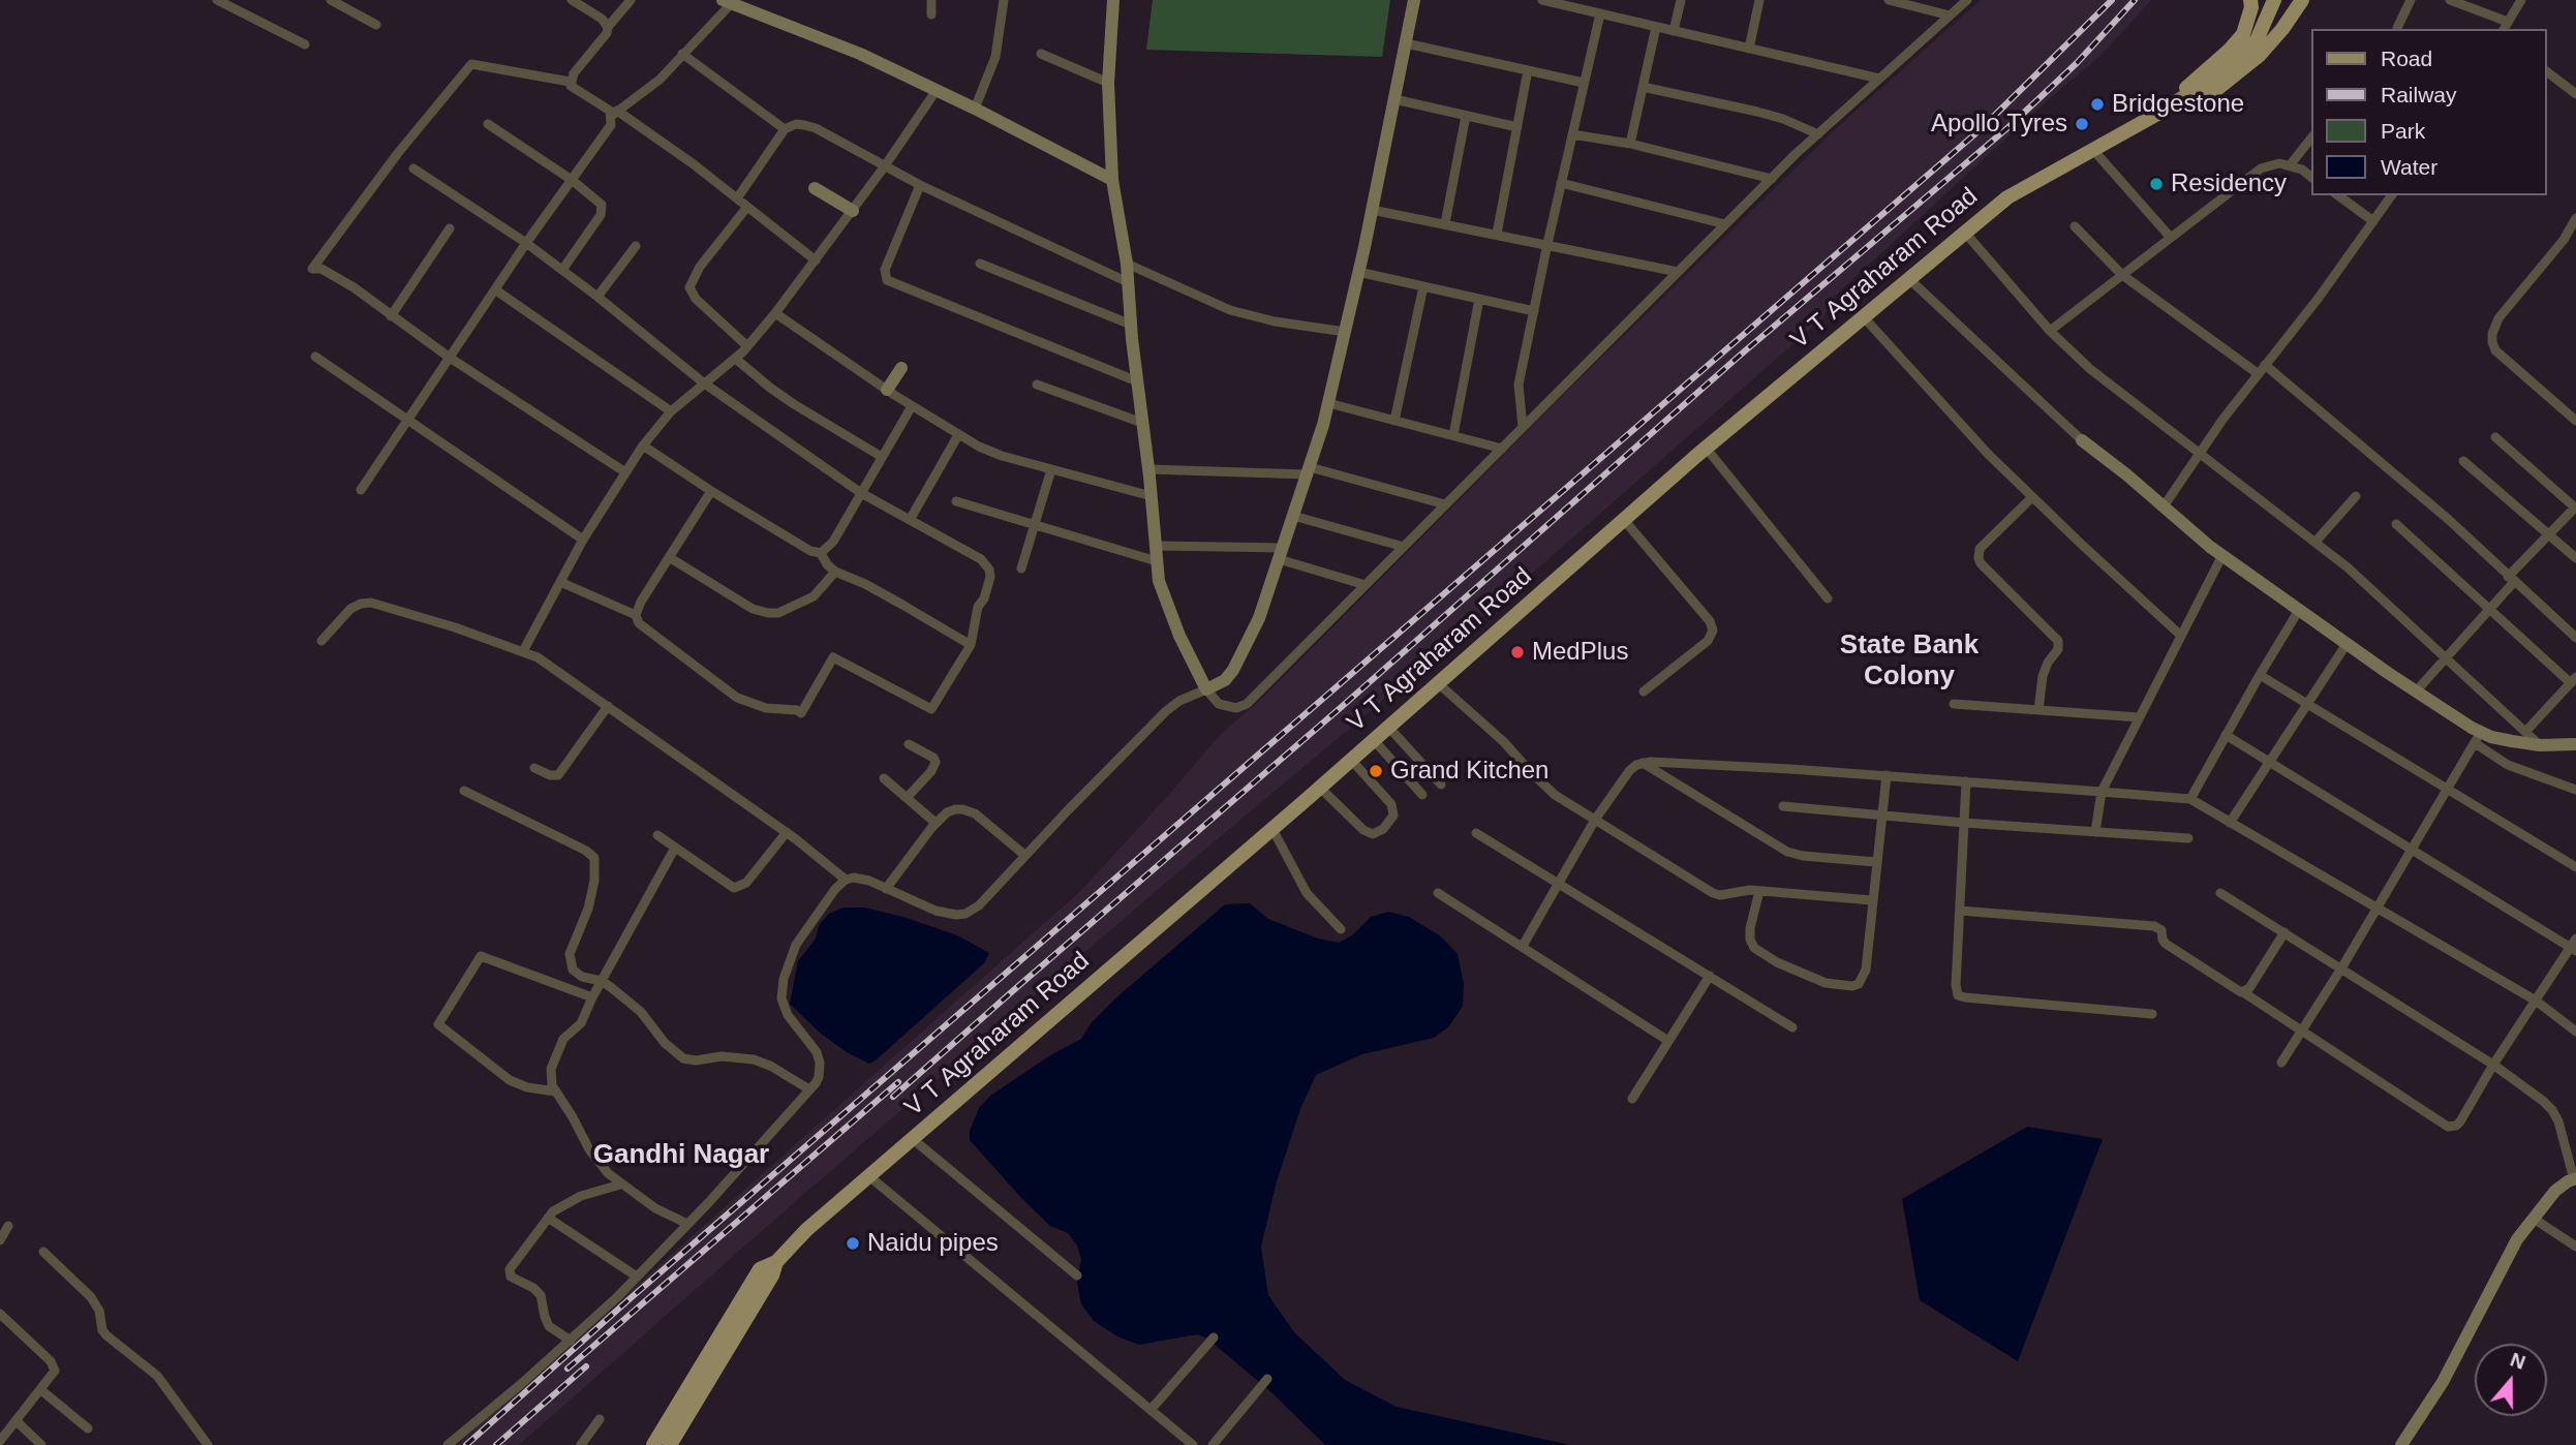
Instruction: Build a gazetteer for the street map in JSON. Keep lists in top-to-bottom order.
{
  "streets": {
    "main road": ["V T Agraharam Road"]
  },
  "districts": ["State Bank Colony", "Gandhi Nagar"],
  "places": [
    "Bridgestone",
    "Apollo Tyres",
    "Residency",
    "MedPlus",
    "Grand Kitchen",
    "Naidu pipes"
  ],
  "legend": [
    "Road",
    "Railway",
    "Park",
    "Water"
  ],
  "north": "top"
}
